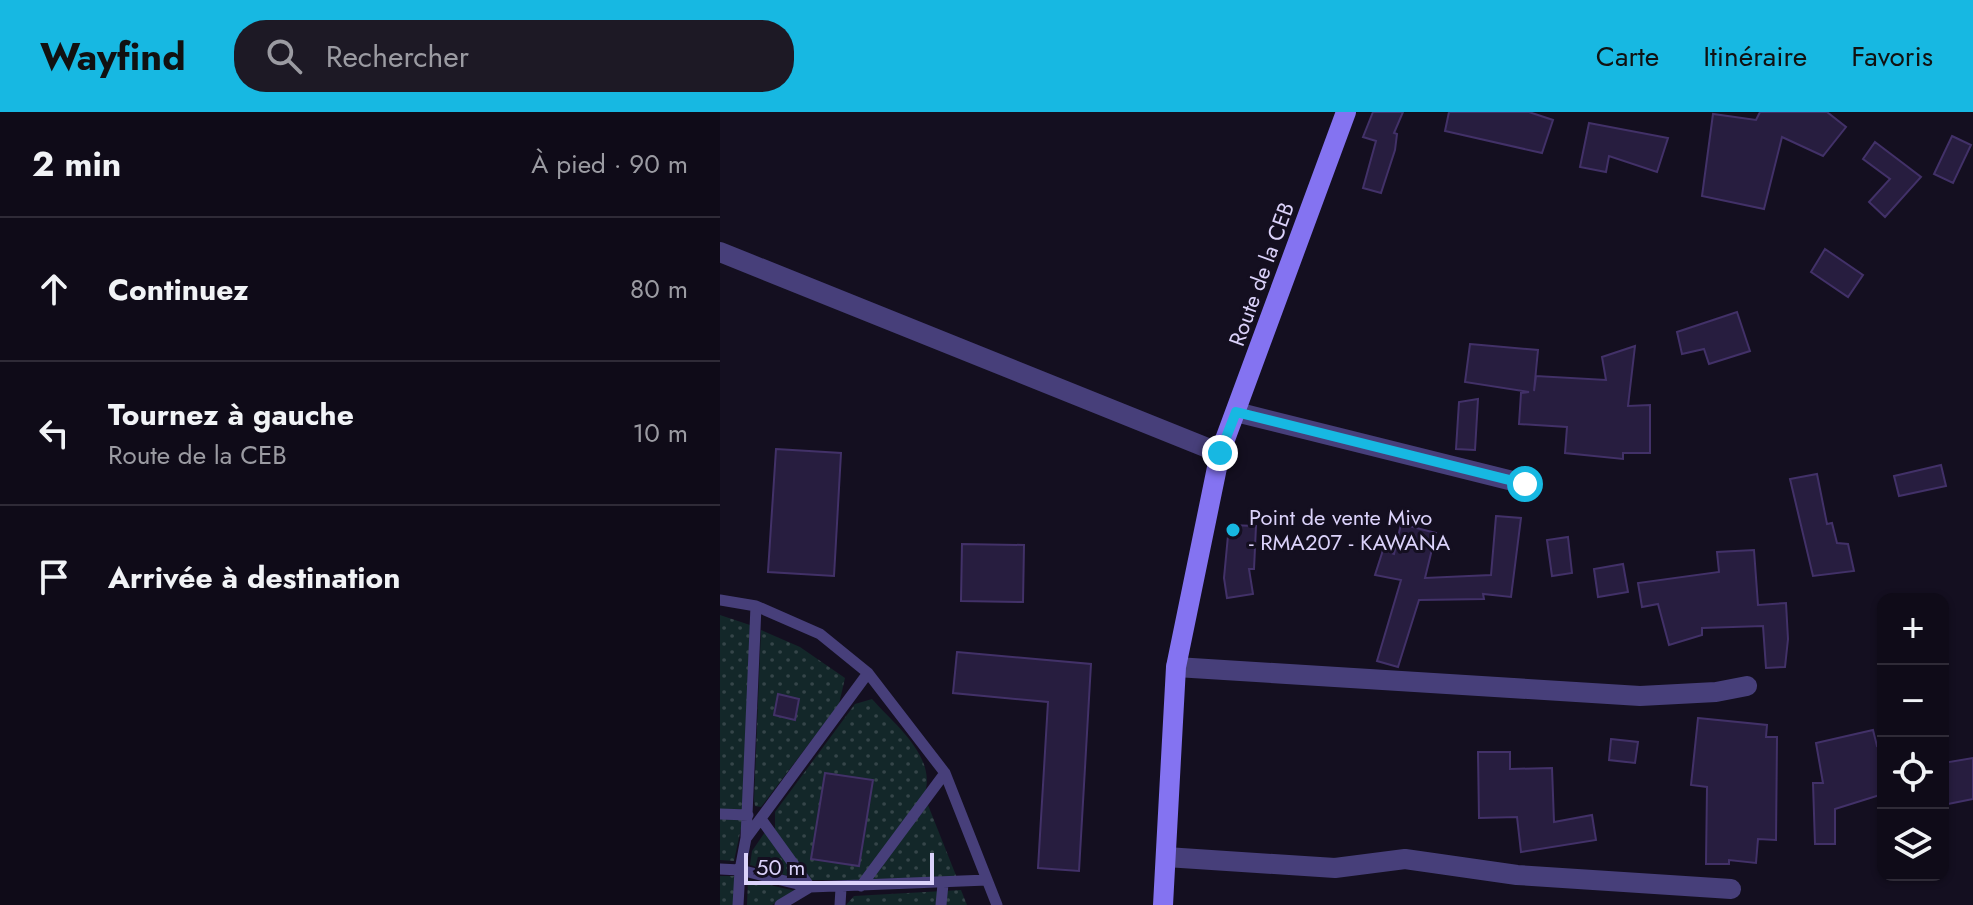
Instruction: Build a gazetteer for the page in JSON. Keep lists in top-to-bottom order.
{
  "streets": {
    "main road": ["Route de la CEB"]
  },
  "places": ["Point de vente Mivo - RMA207 - KAWANA"],
  "scale_bar": "50 m",
  "page": {
    "header": "Wayfind",
    "search": "Rechercher",
    "nav": ["Carte", "Itinéraire", "Favoris"],
    "heading": ["2 min", "À pied · 90 m"],
    "list": [
      ["Continuez", "80 m"],
      ["Tournez à gauche", "Route de la CEB", "10 m"],
      "Arrivée à destination"
    ],
    "map_buttons": ["+", "−"],
    "scale": "50 m"
  }
}
